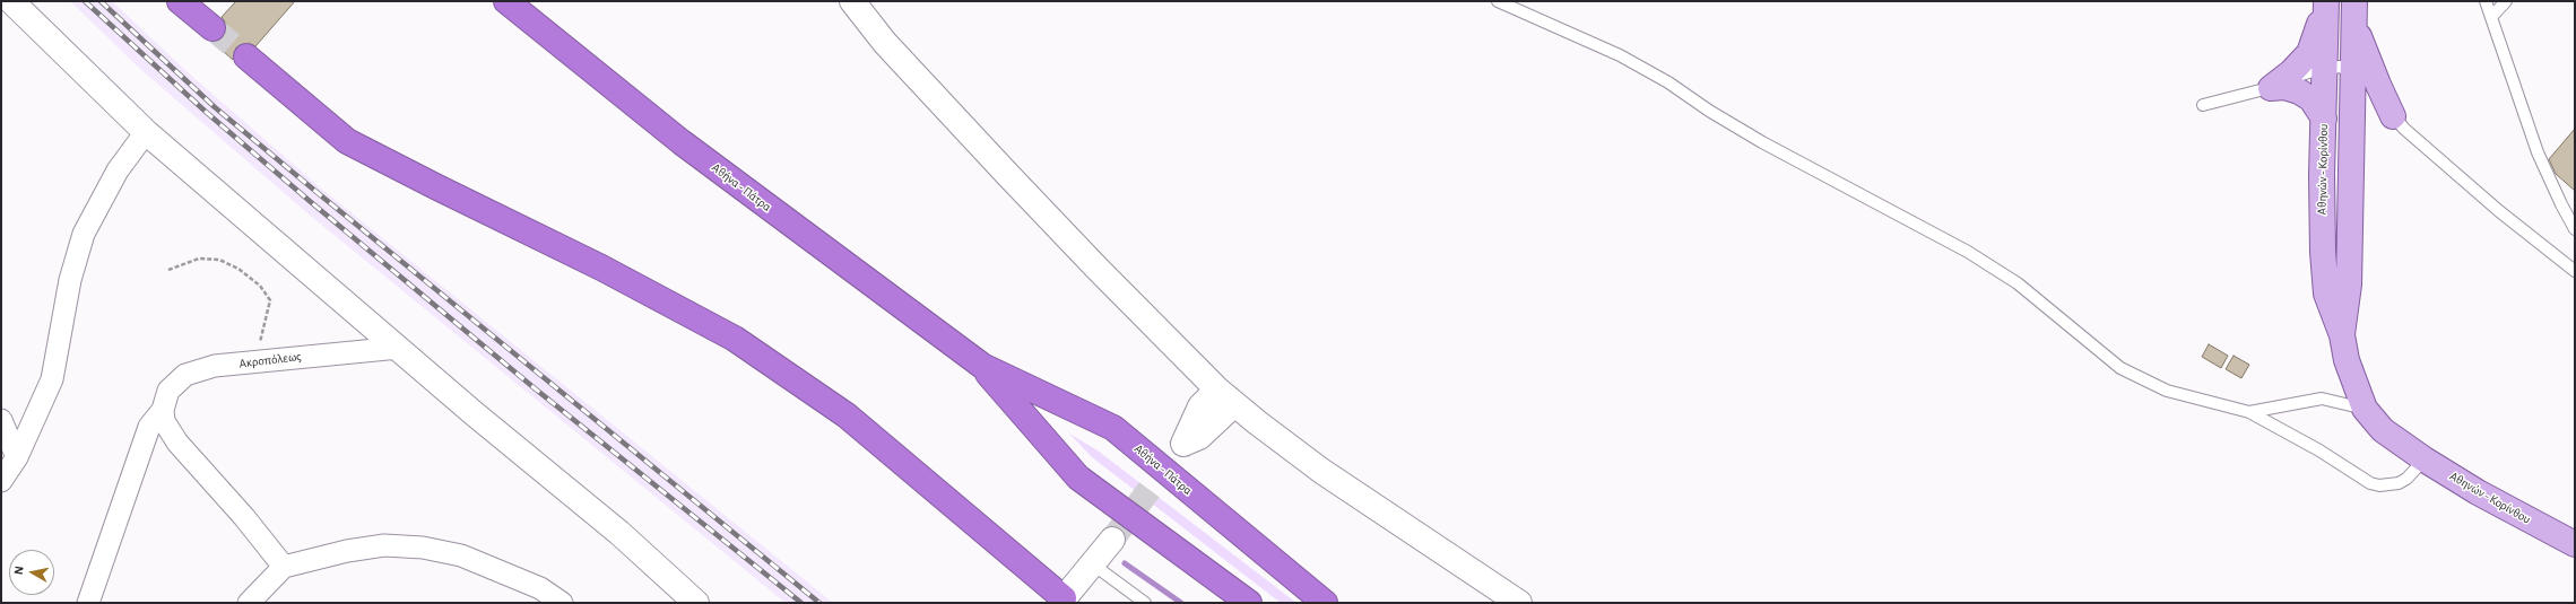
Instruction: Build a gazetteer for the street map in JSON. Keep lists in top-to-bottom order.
{
  "streets": {
    "highway": ["Αθήνα - Πάτρα"],
    "main road": ["Αθηνών - Κορίνθου"],
    "street": ["Ακροπόλεως"]
  },
  "north": "left"
}
